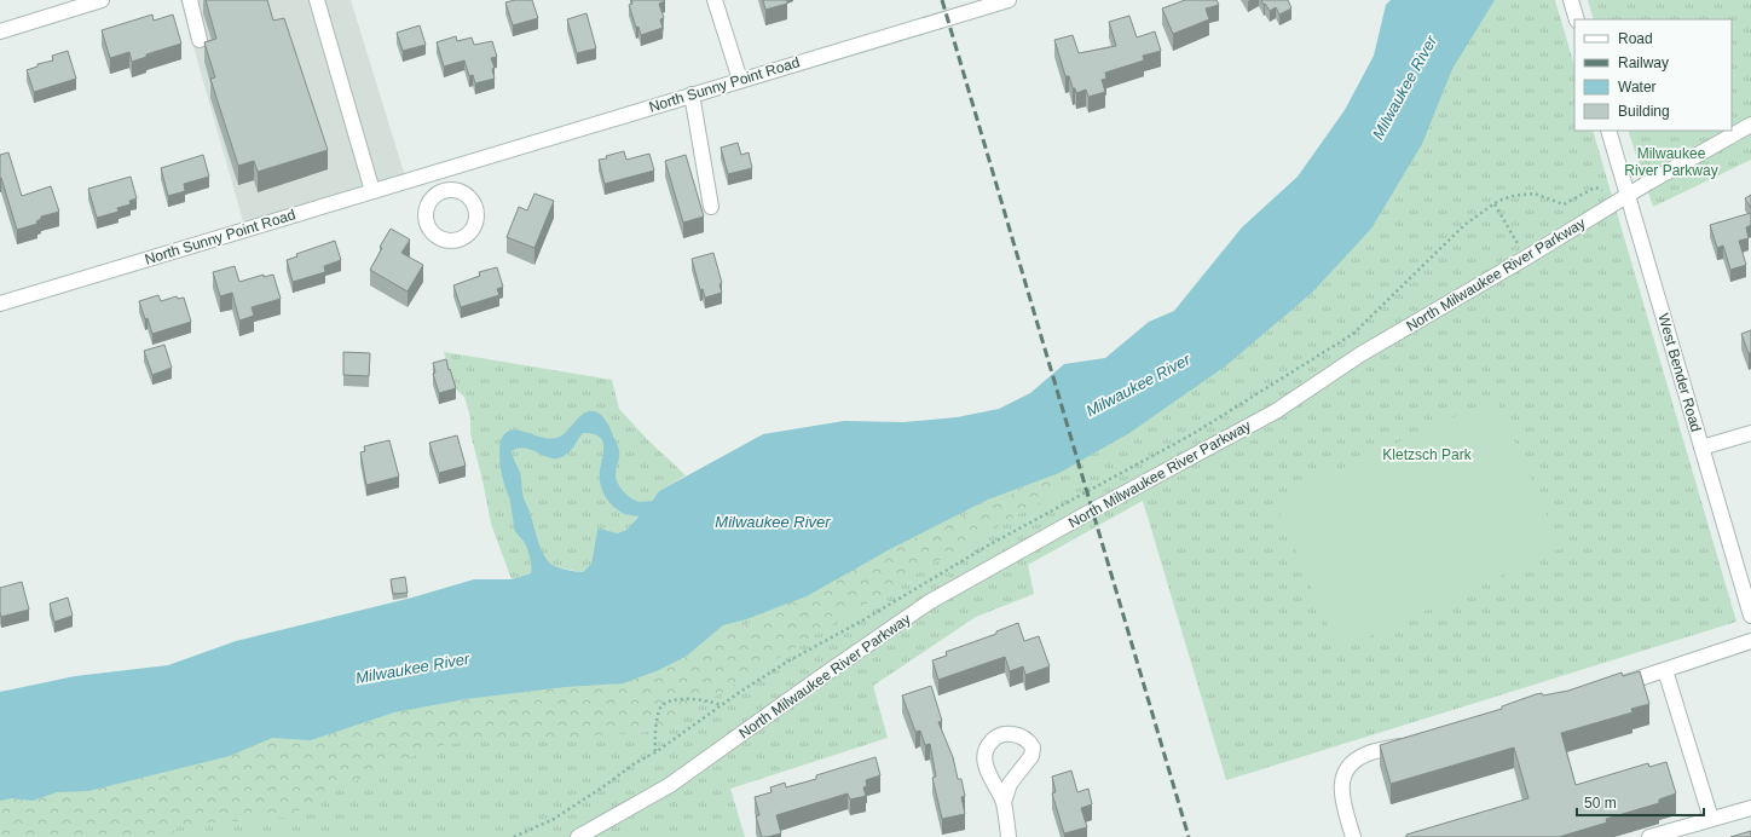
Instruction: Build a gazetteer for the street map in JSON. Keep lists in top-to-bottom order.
{
  "streets": {
    "street": ["North Sunny Point Road", "North Milwaukee River Parkway", "West Bender Road"]
  },
  "crossings": [
    ["North Milwaukee River Parkway", "West Bender Road"]
  ],
  "water": ["Milwaukee River"],
  "parks": ["Milwaukee River Parkway", "Kletzsch Park"],
  "legend": [
    "Road",
    "Railway",
    "Water",
    "Building"
  ],
  "scale_bar": "50 m"
}
